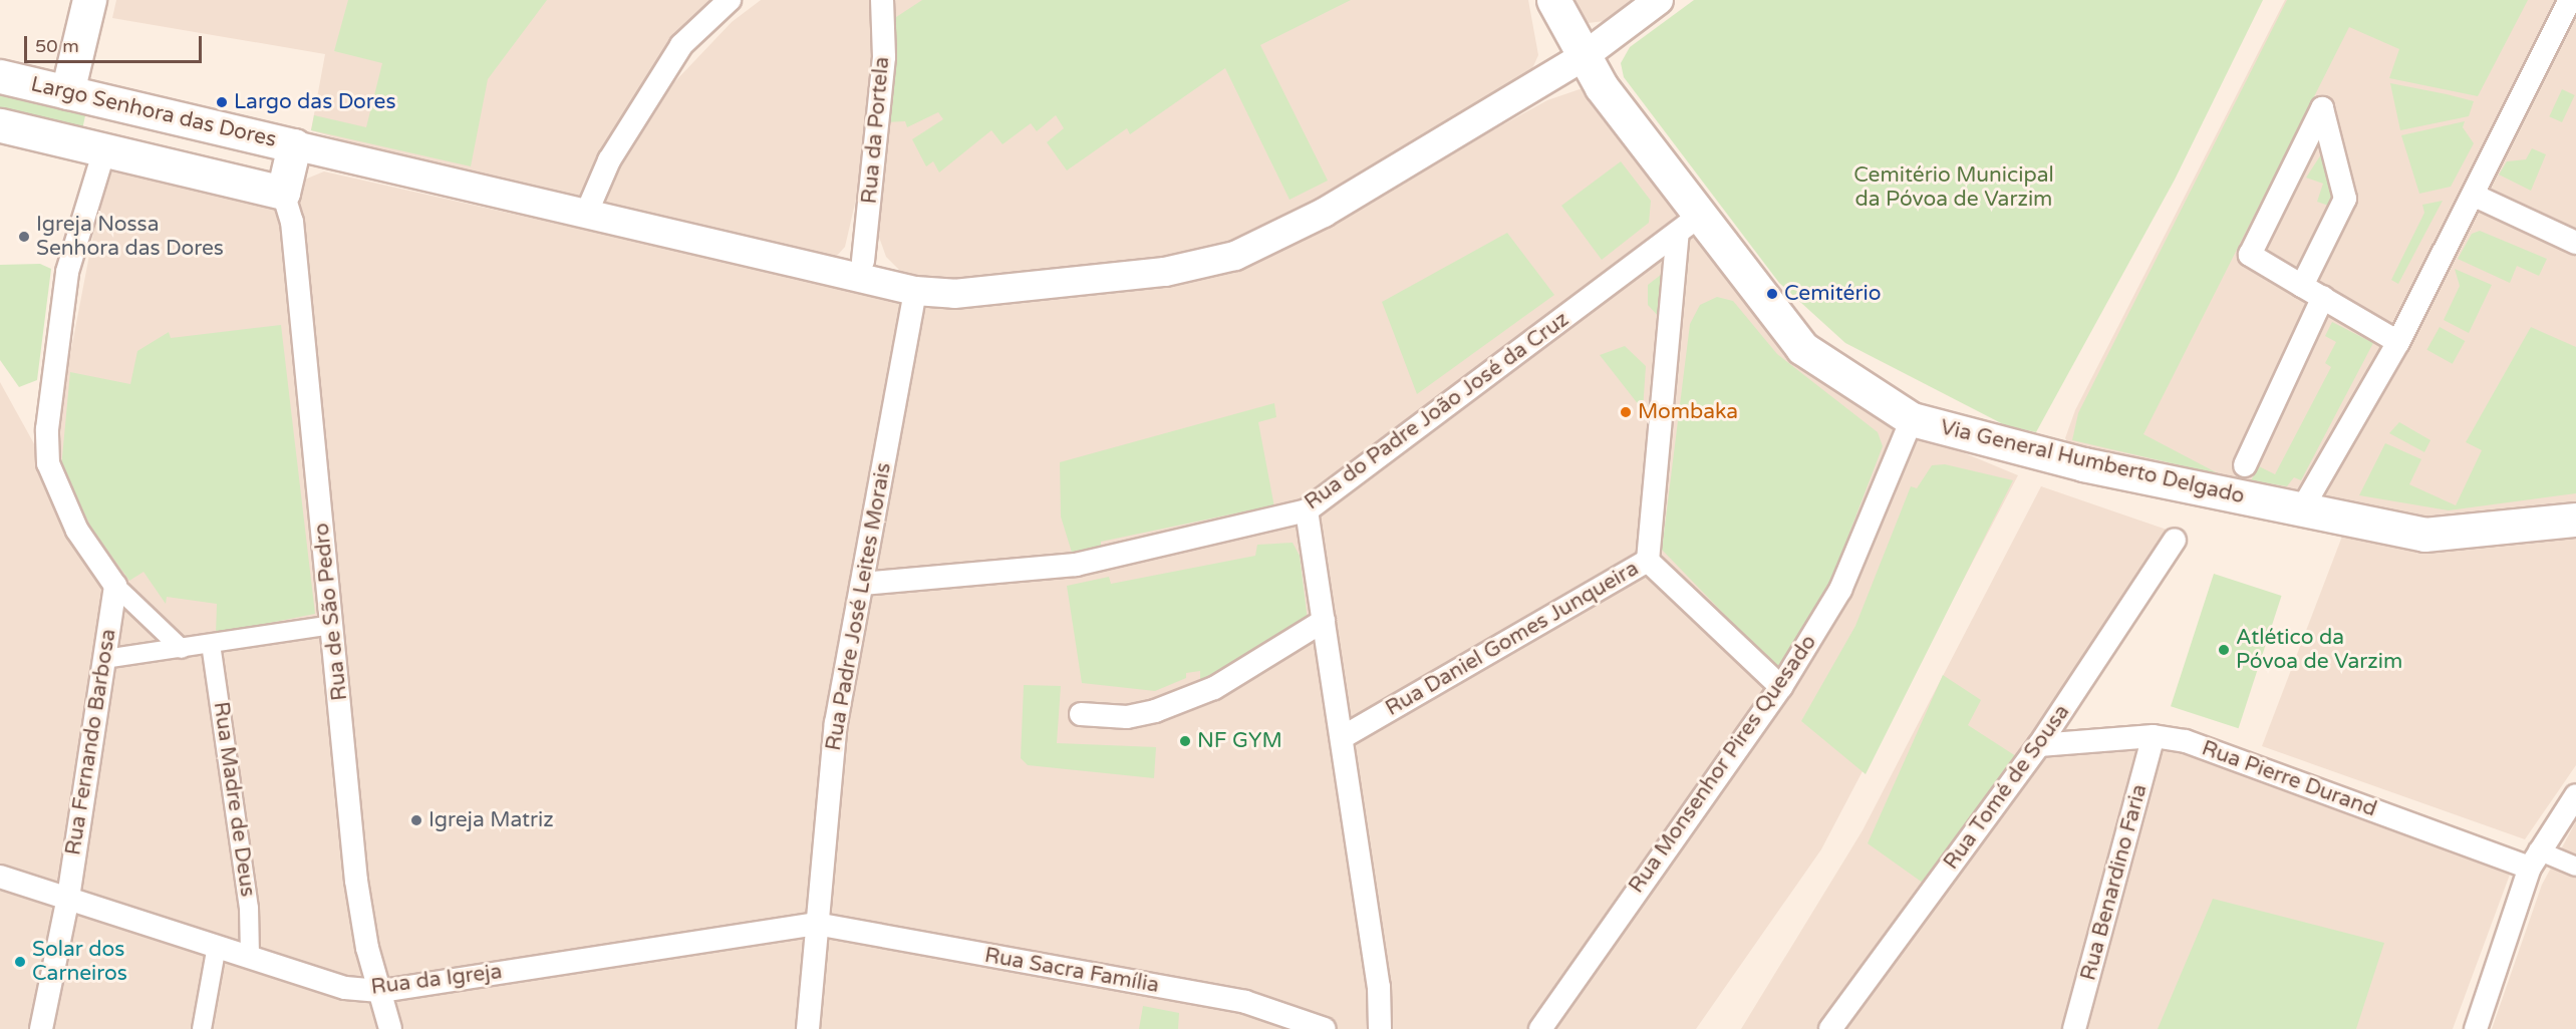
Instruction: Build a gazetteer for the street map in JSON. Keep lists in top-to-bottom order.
{
  "streets": {
    "main road": ["Largo Senhora das Dores", "Via General Humberto Delgado"],
    "street": [
      "Rua da Portela",
      "Rua do Padre João José da Cruz",
      "Rua Padre José Leites Morais",
      "Rua de São Pedro",
      "Rua Daniel Gomes Junqueira",
      "Rua Fernando Barbosa",
      "Rua Monsenhor Pires Quesado",
      "Rua Pierre Durand",
      "Rua Tomé de Sousa",
      "Rua Madre de Deus",
      "Rua Benardino Faria",
      "Rua Sacra Família",
      "Rua da Igreja"
    ]
  },
  "crossings": [
    ["Largo Senhora das Dores", "Rua de São Pedro"],
    ["Rua do Padre João José da Cruz", "Via General Humberto Delgado"],
    ["Rua do Padre João José da Cruz", "Rua Padre José Leites Morais"],
    ["Rua do Padre João José da Cruz", "Rua Daniel Gomes Junqueira"],
    ["Via General Humberto Delgado", "Rua Daniel Gomes Junqueira"],
    ["Via General Humberto Delgado", "Rua Monsenhor Pires Quesado"],
    ["Rua Padre José Leites Morais", "Rua Sacra Família"],
    ["Rua Padre José Leites Morais", "Rua da Igreja"],
    ["Rua de São Pedro", "Rua da Igreja"],
    ["Rua Fernando Barbosa", "Rua da Igreja"],
    ["Rua Pierre Durand", "Rua Tomé de Sousa"],
    ["Rua Pierre Durand", "Rua Benardino Faria"],
    ["Rua Madre de Deus", "Rua da Igreja"],
    ["Rua Sacra Família", "Rua da Igreja"]
  ],
  "parks": ["Cemitério Municipal da Póvoa de Varzim"],
  "places": [
    "Largo das Dores",
    "Igreja Nossa Senhora das Dores",
    "Cemitério",
    "Mombaka",
    "Atlético da Póvoa de Varzim",
    "NF GYM",
    "Igreja Matriz",
    "Solar dos Carneiros"
  ],
  "scale_bar": "50 m"
}
